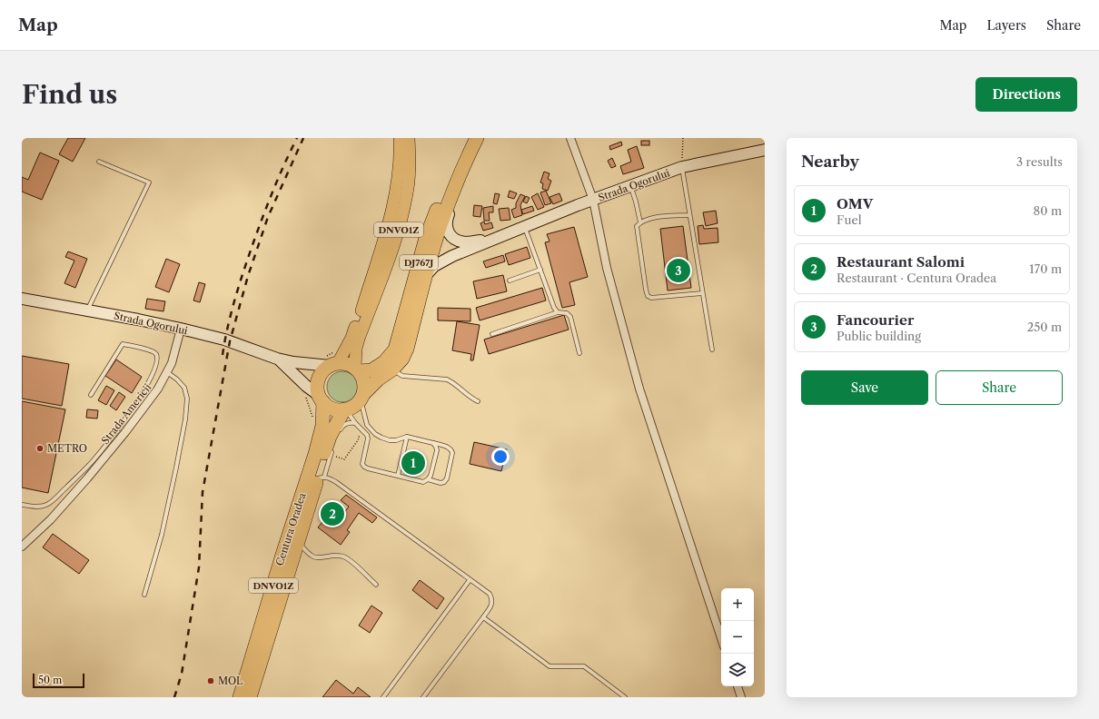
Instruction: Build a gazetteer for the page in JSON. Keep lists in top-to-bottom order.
{
  "streets": {
    "highway": ["DNVO1Z", "DJ767J", "Centura Oradea"],
    "street": ["Strada Ogorului", "Strada Americii"]
  },
  "crossings": [
    ["Strada Ogorului", "DNVO1Z"],
    ["Strada Ogorului", "DJ767J"],
    ["Strada Ogorului", "Strada Americii"],
    ["Strada Ogorului", "Centura Oradea"],
    ["DNVO1Z", "DJ767J"],
    ["DNVO1Z", "Centura Oradea"],
    ["DJ767J", "Centura Oradea"]
  ],
  "places": ["METRO", "MOL"],
  "scale_bar": "50 m",
  "page": {
    "header": "Map",
    "nav": ["Map", "Layers", "Share"],
    "buttons": [
      "Directions",
      ["Save", "Share"]
    ],
    "title": "Find us",
    "heading": ["Nearby", "3 results"],
    "list": [
      {
        "mark": "1",
        "name": "OMV",
        "note": "Fuel",
        "value": "80 m"
      },
      {
        "mark": "2",
        "name": "Restaurant Salomi",
        "note": "Restaurant · Centura Oradea",
        "value": "170 m"
      },
      {
        "mark": "3",
        "name": "Fancourier",
        "note": "Public building",
        "value": "250 m"
      }
    ],
    "pins": ["3", "1", "2"],
    "map_buttons": ["+", "−"],
    "scale": "50 m"
  }
}
